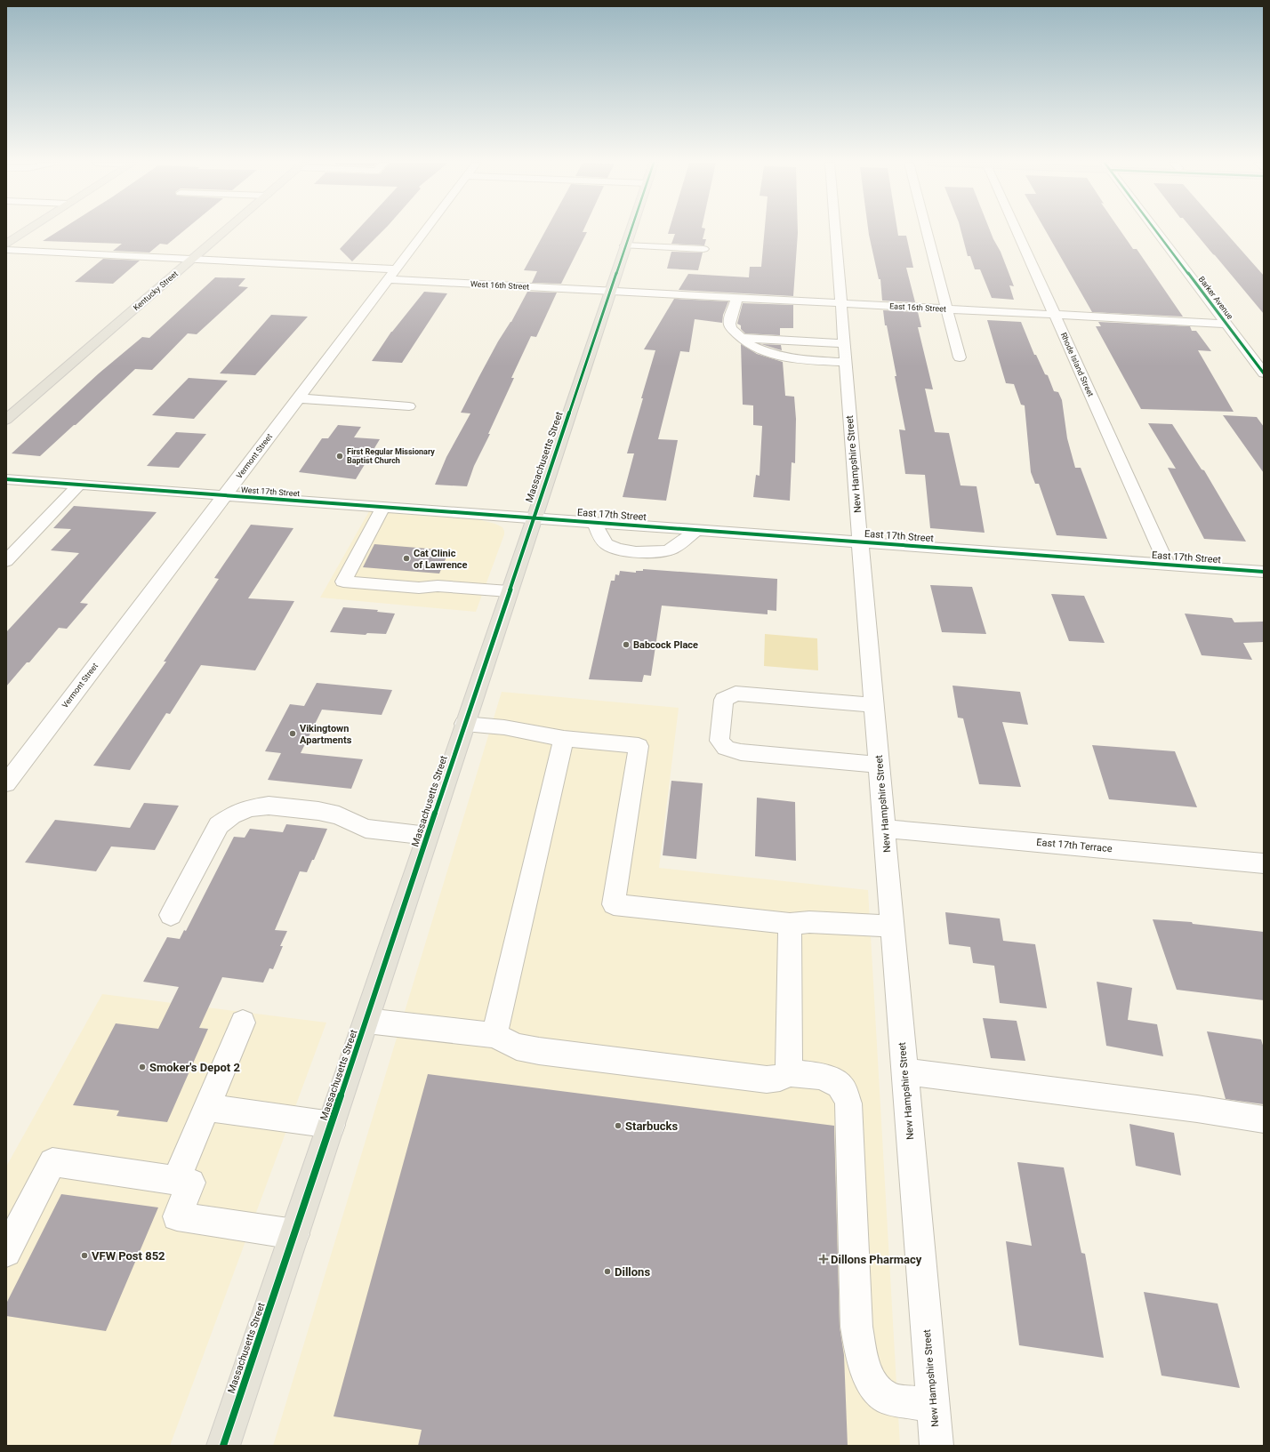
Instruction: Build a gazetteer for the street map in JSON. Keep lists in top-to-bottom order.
{
  "streets": {
    "main road": ["Kentucky Street", "Massachusetts Street"],
    "street": [
      "West 16th Street",
      "Barker Avenue",
      "East 16th Street",
      "Rhode Island Street",
      "Vermont Street",
      "New Hampshire Street",
      "West 17th Street",
      "East 17th Street",
      "East 17th Terrace"
    ]
  },
  "crossings": [
    ["West 16th Street", "Kentucky Street"],
    ["West 16th Street", "East 16th Street"],
    ["West 16th Street", "Vermont Street"],
    ["West 16th Street", "Massachusetts Street"],
    ["Barker Avenue", "East 16th Street"],
    ["East 16th Street", "Rhode Island Street"],
    ["East 16th Street", "Massachusetts Street"],
    ["East 16th Street", "New Hampshire Street"],
    ["Rhode Island Street", "East 17th Street"],
    ["Vermont Street", "West 17th Street"],
    ["Massachusetts Street", "West 17th Street"],
    ["Massachusetts Street", "East 17th Street"],
    ["New Hampshire Street", "East 17th Street"],
    ["New Hampshire Street", "East 17th Terrace"],
    ["West 17th Street", "East 17th Street"]
  ],
  "places": {
    "other": [
      "First Regular Missionary Baptist Church",
      "Cat Clinic of Lawrence",
      "Babcock Place",
      "Vikingtown Apartments",
      "Smoker's Depot 2",
      "Starbucks",
      "VFW Post 852",
      "Dillons"
    ],
    "health": ["Dillons Pharmacy"]
  }
}
